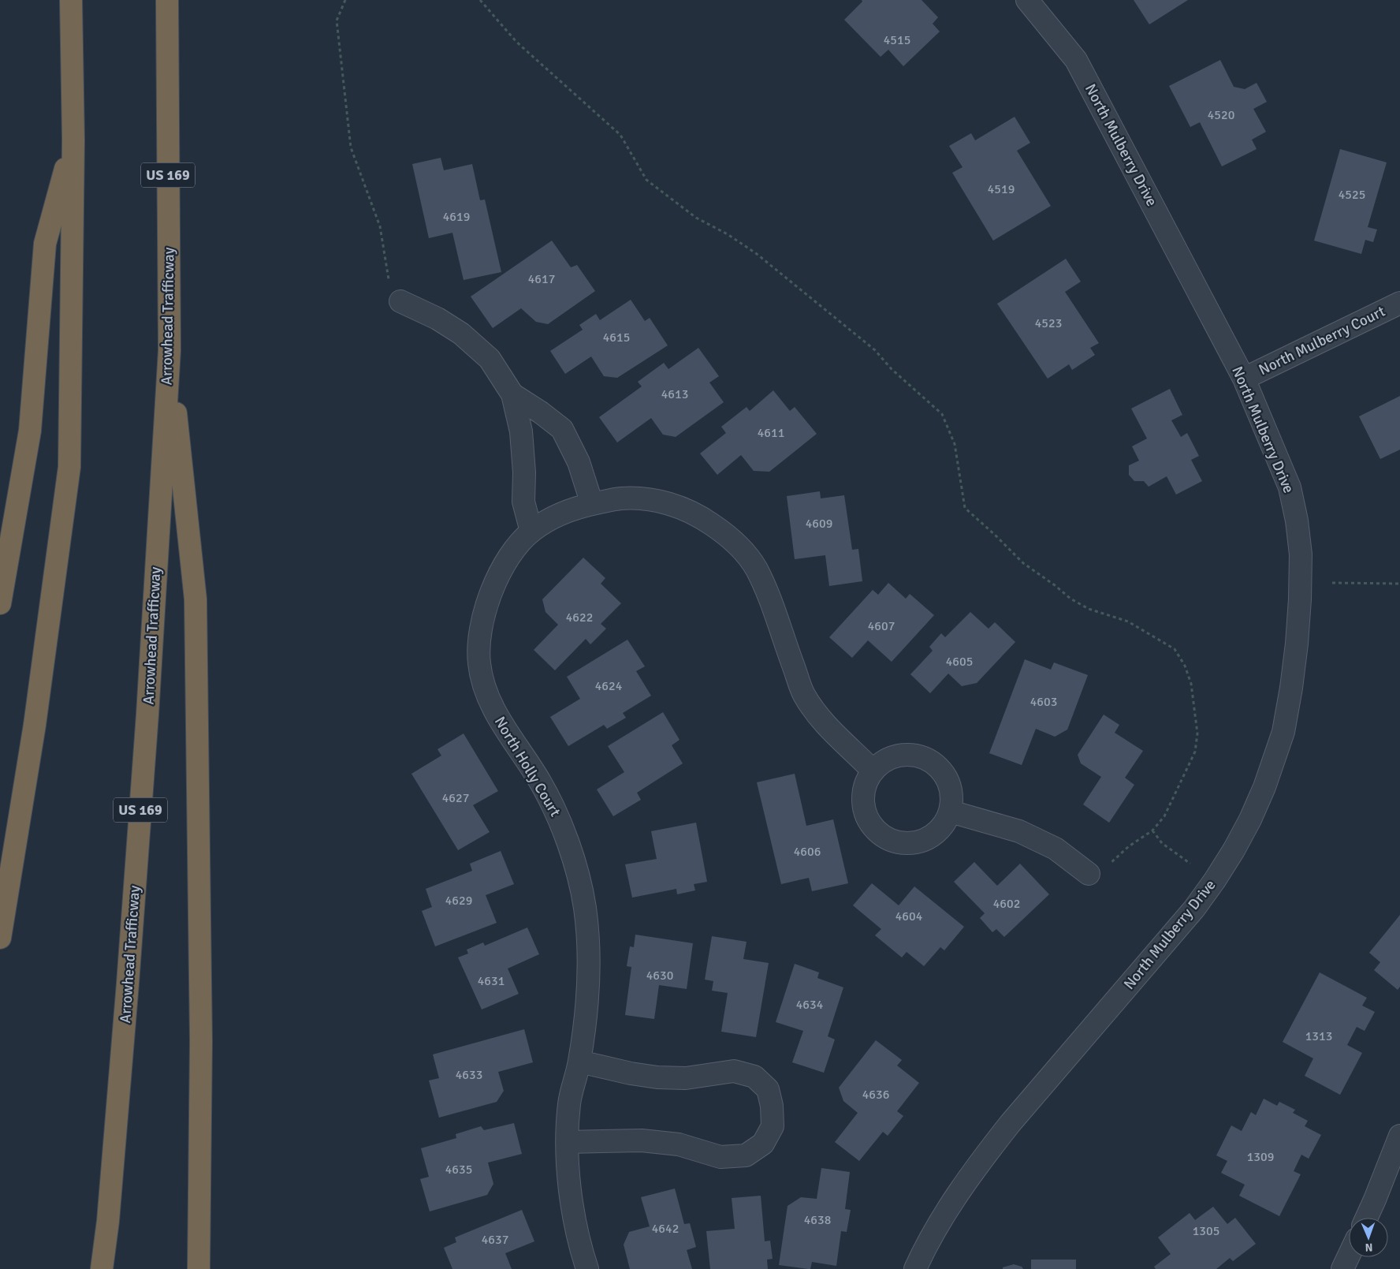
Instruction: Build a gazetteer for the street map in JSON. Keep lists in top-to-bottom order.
{
  "streets": {
    "highway": ["US 169", "Arrowhead Trafficway"],
    "street": ["North Mulberry Drive", "North Mulberry Court", "North Holly Court"]
  },
  "crossings": [
    ["North Mulberry Drive", "North Mulberry Court"]
  ],
  "house_numbers": [
    "4515",
    "4520",
    "4519",
    "4525",
    "4619",
    "4617",
    "4523",
    "4615",
    "4613",
    "4611",
    "4609",
    "4622",
    "4607",
    "4605",
    "4624",
    "4603",
    "4627",
    "4606",
    "4629",
    "4602",
    "4604",
    "4630",
    "4631",
    "4634",
    "1313",
    "4633",
    "4636",
    "1309",
    "4635",
    "4638",
    "4642",
    "1305",
    "4637"
  ],
  "north": "bottom"
}
